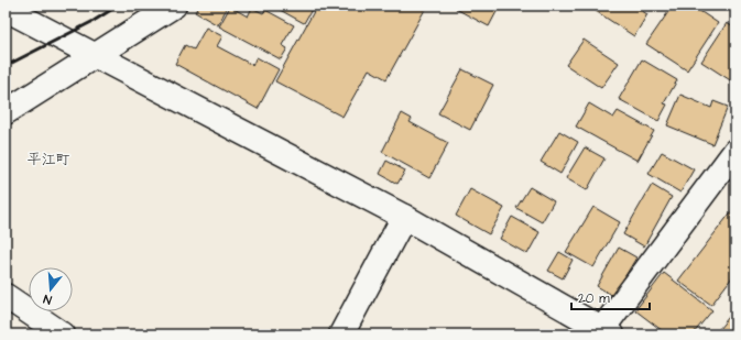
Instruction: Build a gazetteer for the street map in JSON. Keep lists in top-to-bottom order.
{
  "districts": ["平江町"],
  "scale_bar": "20 m",
  "north": "bottom"
}
